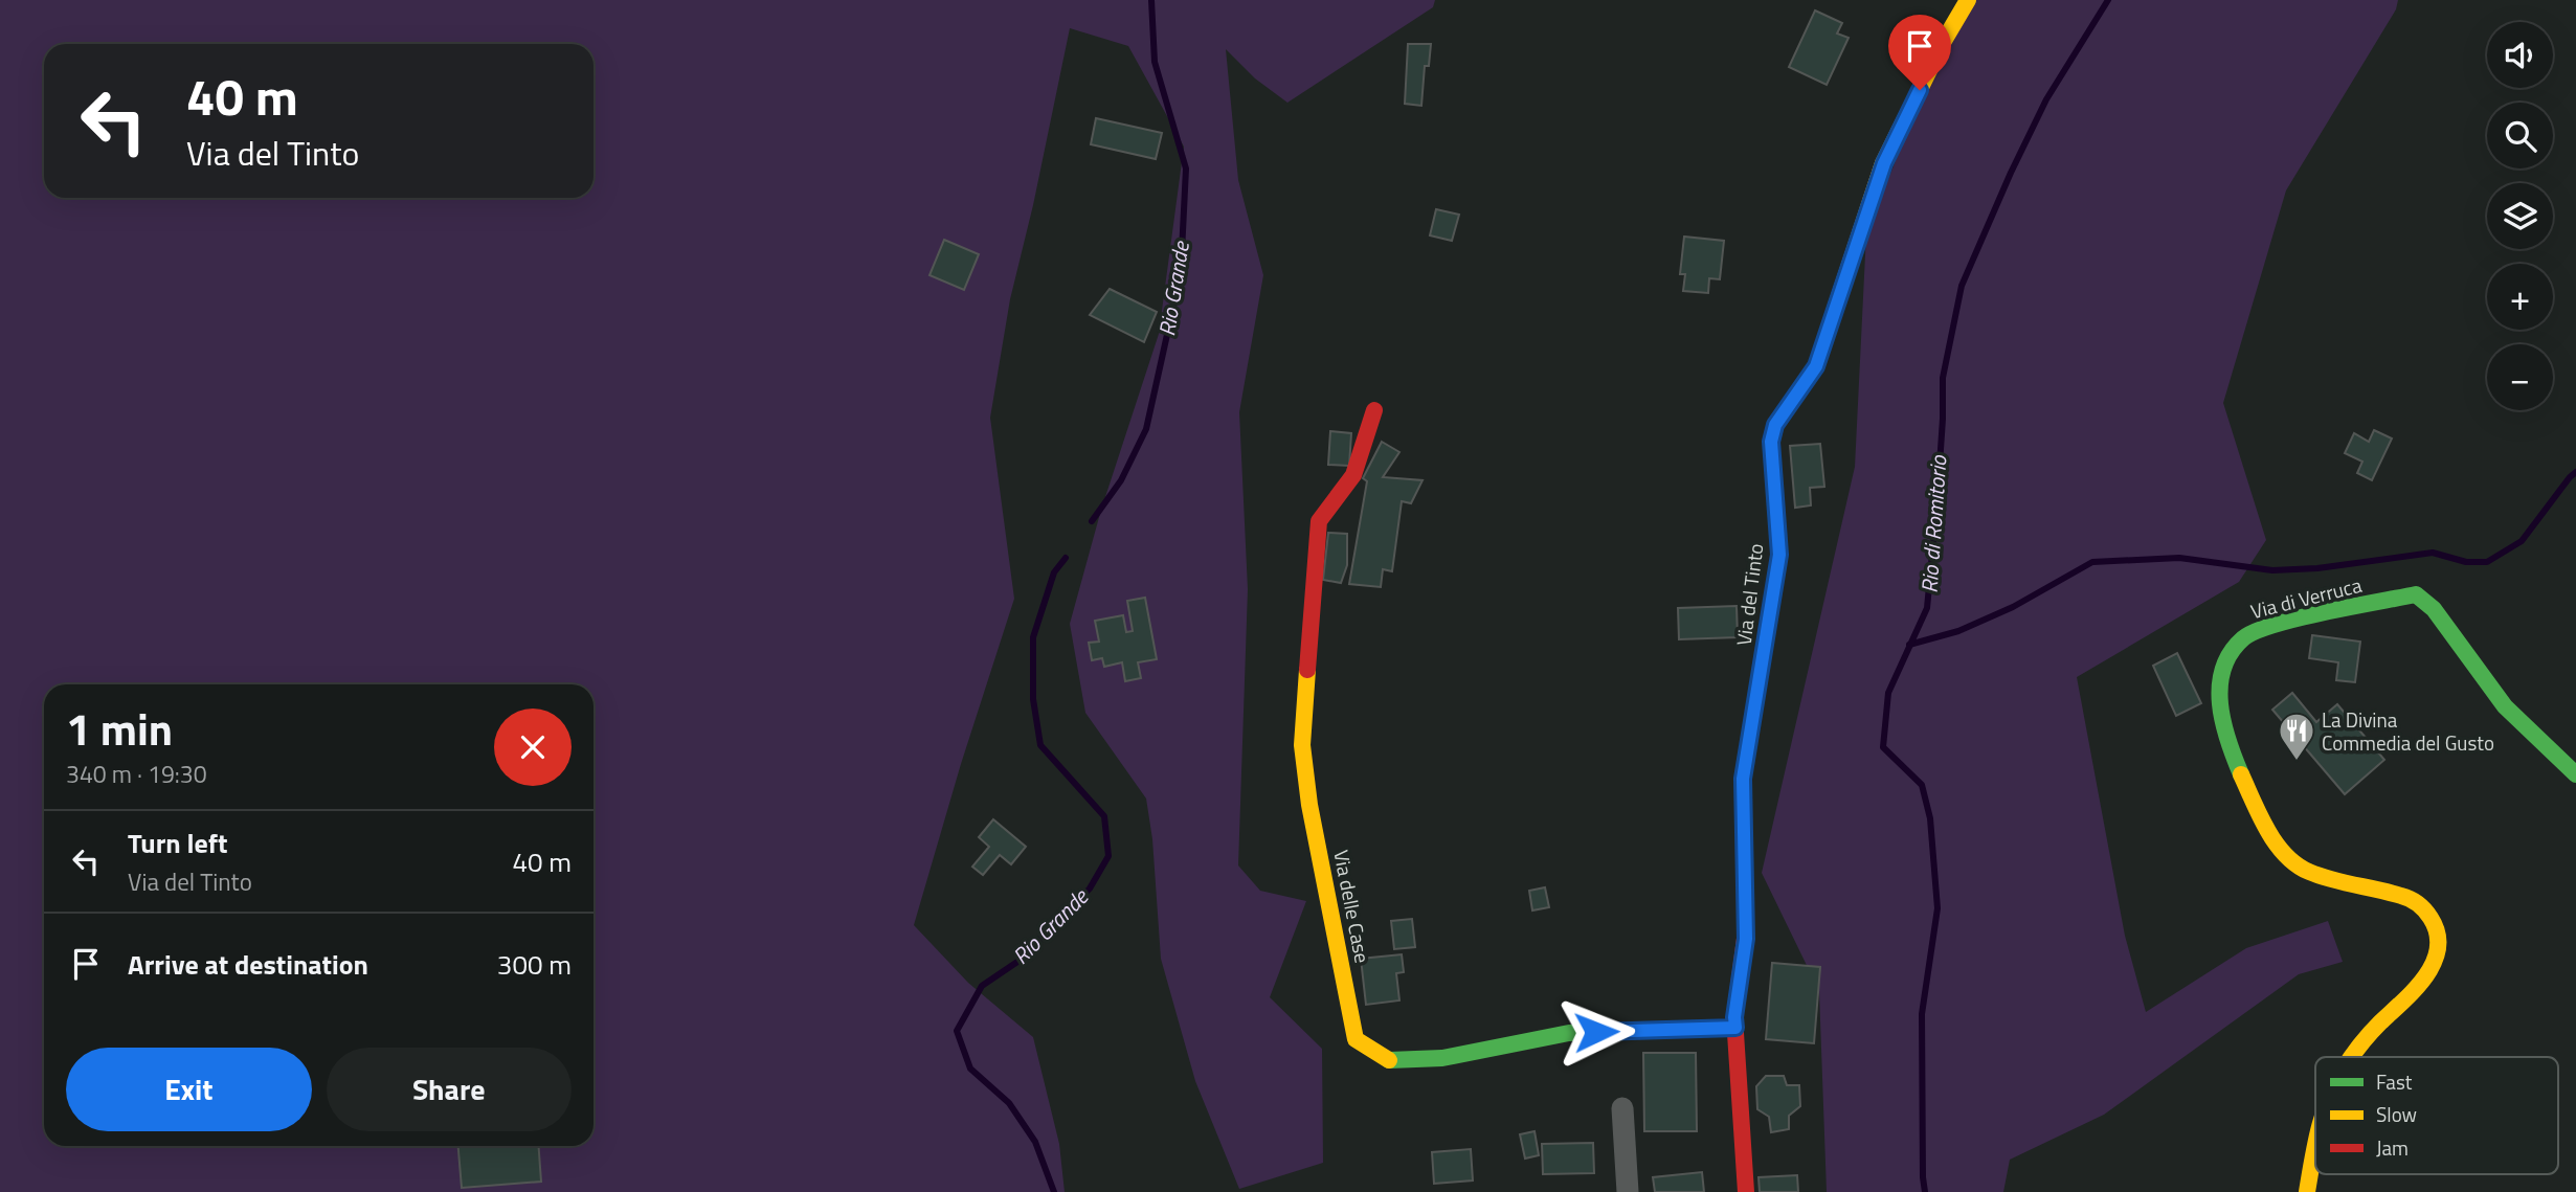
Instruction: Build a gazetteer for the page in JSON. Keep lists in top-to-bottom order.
{
  "streets": {
    "street": ["Via del Tinto", "Via di Verruca", "Via delle Case"]
  },
  "crossings": [
    ["Via del Tinto", "Via delle Case"]
  ],
  "water": ["Rio Grande", "Rio di Romitorio"],
  "places": {
    "restaurant": ["La Divina Commedia del Gusto"]
  },
  "legend": ["Fast", "Slow", "Jam"],
  "page": {
    "map_buttons": ["+", "−"],
    "turn": ["40 m", "Via del Tinto"],
    "heading": ["1 min", "340 m · 19:30"],
    "list": [
      {
        "name": "Turn left",
        "note": "Via del Tinto",
        "value": "40 m"
      },
      {
        "name": "Arrive at destination",
        "value": "300 m"
      }
    ],
    "buttons": ["Exit", "Share"]
  }
}
